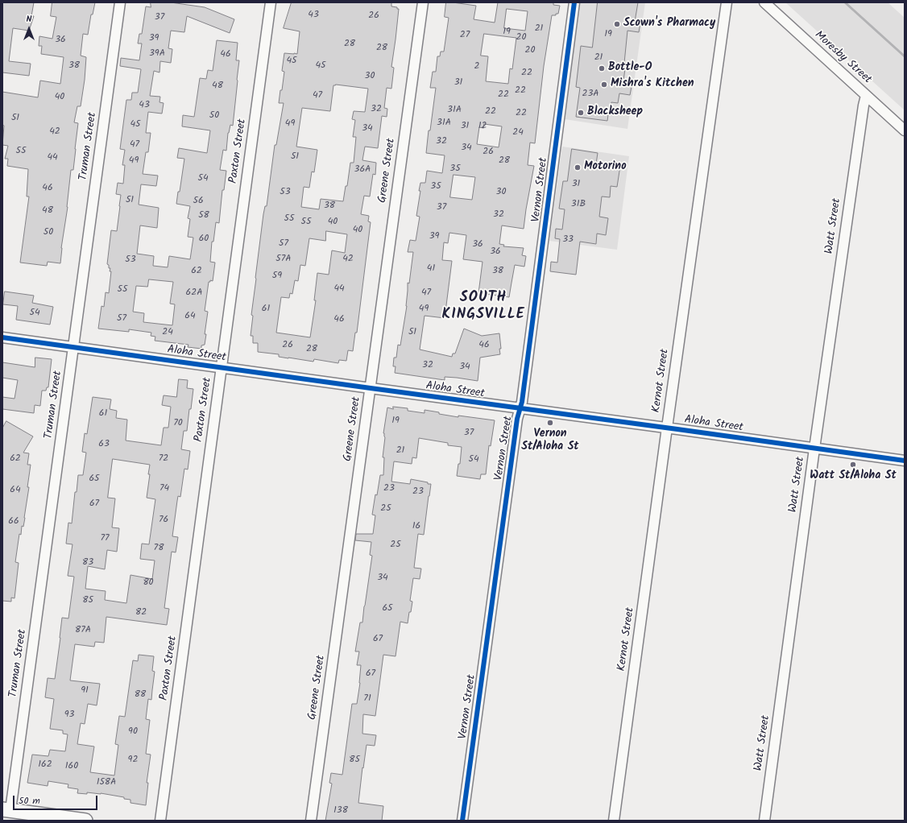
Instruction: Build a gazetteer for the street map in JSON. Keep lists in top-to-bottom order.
{
  "streets": {
    "street": [
      "Moresby Street",
      "Truman Street",
      "Paxton Street",
      "Greene Street",
      "Vernon Street",
      "Watt Street",
      "Aloha Street",
      "Kernot Street"
    ]
  },
  "crossings": [
    ["Moresby Street", "Watt Street"],
    ["Truman Street", "Aloha Street"],
    ["Paxton Street", "Aloha Street"],
    ["Greene Street", "Aloha Street"],
    ["Vernon Street", "Aloha Street"],
    ["Watt Street", "Aloha Street"],
    ["Aloha Street", "Kernot Street"]
  ],
  "districts": ["SOUTH KINGSVILLE"],
  "places": [
    "Scown's Pharmacy",
    "Bottle-O",
    "Mishra's Kitchen",
    "Blacksheep",
    "Motorino",
    "Vernon St/Aloha St",
    "Watt St/Aloha St"
  ],
  "house_numbers": [
    "43",
    "26",
    "37",
    "21",
    "19",
    "19",
    "27",
    "20",
    "39",
    "36",
    "28",
    "28",
    "20",
    "39A",
    "46",
    "21",
    "45",
    "38",
    "45",
    "2",
    "22",
    "30",
    "31",
    "48",
    "22",
    "23A",
    "22",
    "47",
    "40",
    "43",
    "32",
    "31A",
    "22",
    "22",
    "50",
    "51",
    "31A",
    "49",
    "45",
    "31",
    "12",
    "34",
    "42",
    "24",
    "32",
    "47",
    "34",
    "55",
    "26",
    "51",
    "44",
    "49",
    "28",
    "35",
    "36A",
    "54",
    "31",
    "35",
    "46",
    "53",
    "30",
    "51",
    "56",
    "31B",
    "38",
    "37",
    "48",
    "32",
    "58",
    "55",
    "55",
    "40",
    "40",
    "50",
    "39",
    "60",
    "33",
    "57",
    "36",
    "36",
    "57A",
    "42",
    "53",
    "41",
    "62",
    "38",
    "59",
    "44",
    "55",
    "62A",
    "47",
    "61",
    "49",
    "54",
    "64",
    "57",
    "46",
    "24",
    "51",
    "26",
    "46",
    "28",
    "32",
    "34",
    "61",
    "19",
    "70",
    "37",
    "63",
    "21",
    "62",
    "72",
    "54",
    "65",
    "74",
    "23",
    "64",
    "23",
    "67",
    "25",
    "76",
    "66",
    "16",
    "77",
    "25",
    "78",
    "83",
    "34",
    "80",
    "85",
    "65",
    "82",
    "87A",
    "67",
    "67",
    "91",
    "88",
    "71",
    "93",
    "90",
    "92",
    "85",
    "162",
    "160",
    "158A",
    "138"
  ],
  "scale_bar": "50 m",
  "north": "top"
}
